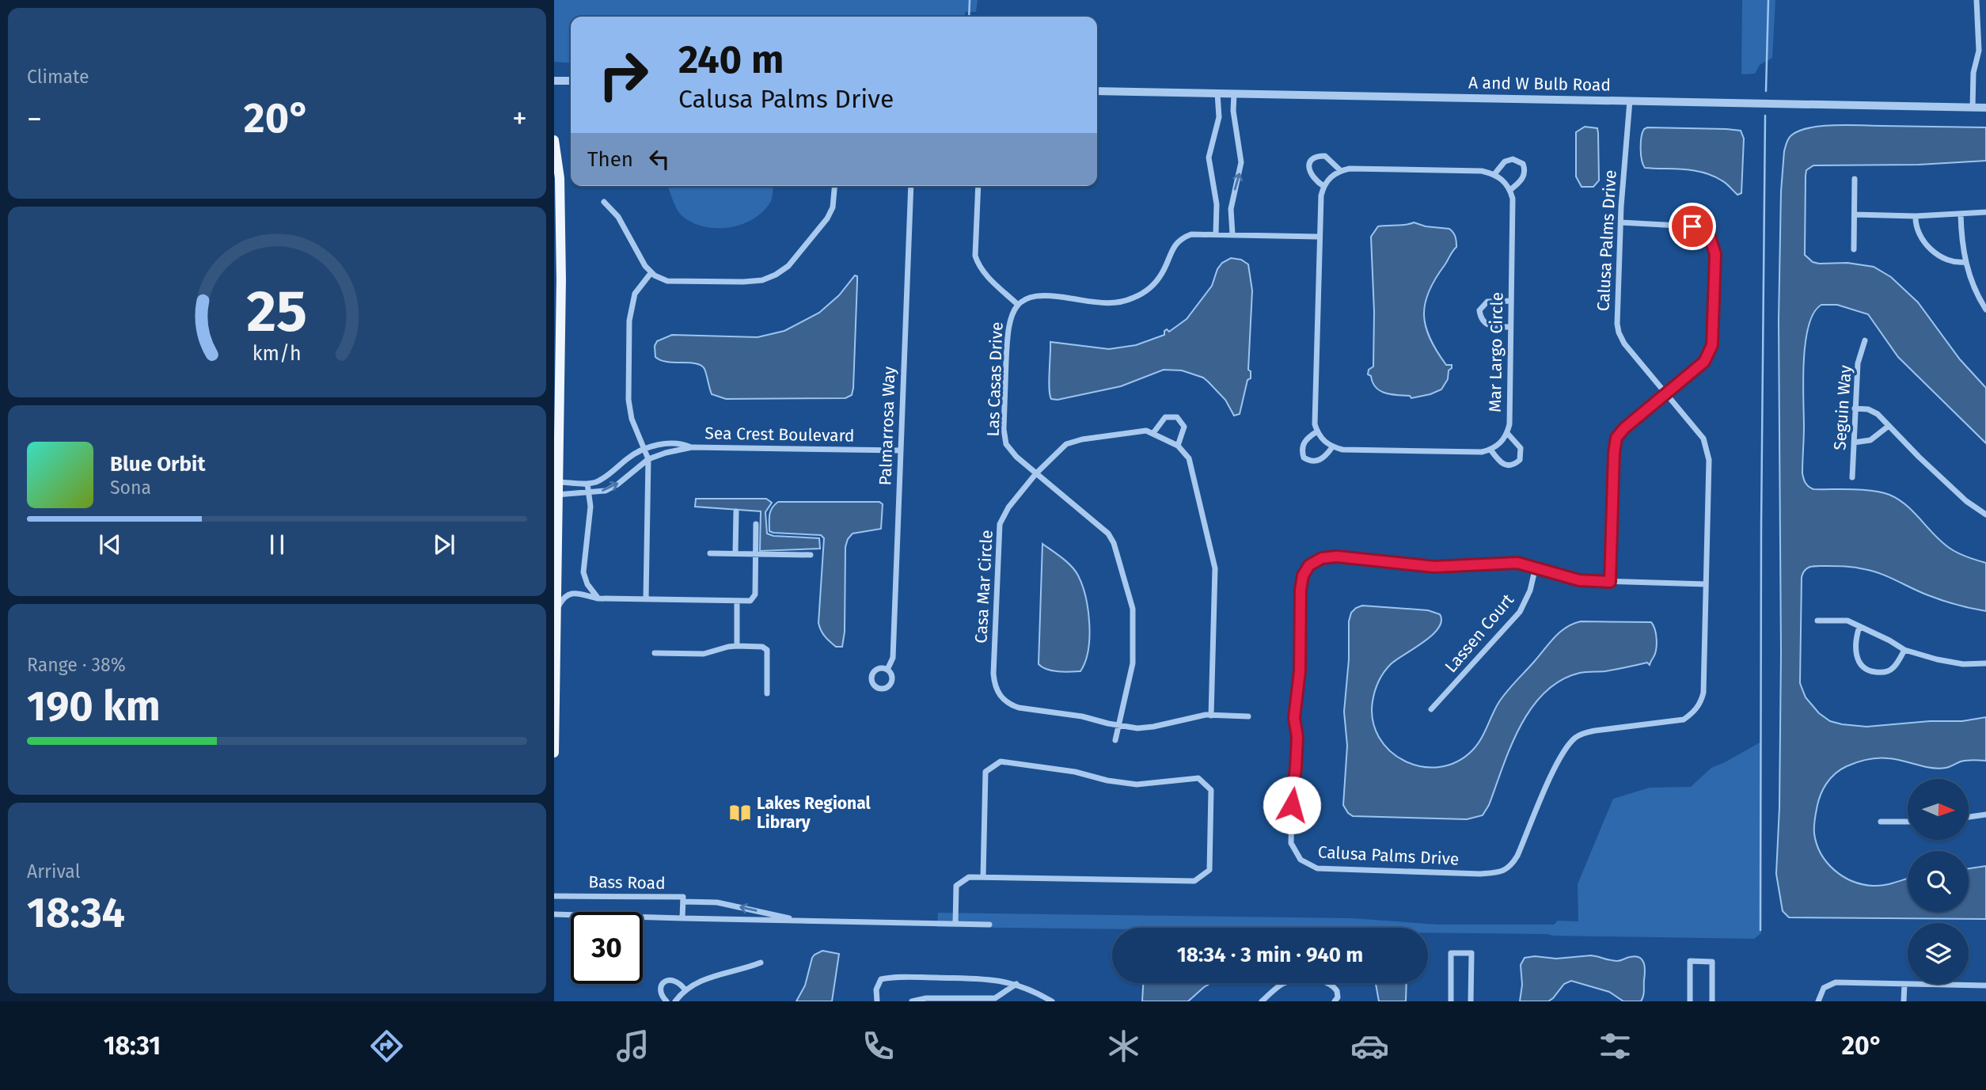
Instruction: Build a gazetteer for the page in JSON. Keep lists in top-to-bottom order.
{
  "streets": {
    "street": [
      "A and W Bulb Road",
      "Calusa Palms Drive",
      "Mar Largo Circle",
      "Las Casas Drive",
      "Seguin Way",
      "Palmarrosa Way",
      "Sea Crest Boulevard",
      "Casa Mar Circle",
      "Lassen Court",
      "Bass Road"
    ]
  },
  "crossings": [
    ["A and W Bulb Road", "Calusa Palms Drive"],
    ["Calusa Palms Drive", "Lassen Court"],
    ["Las Casas Drive", "Casa Mar Circle"],
    ["Palmarrosa Way", "Sea Crest Boulevard"]
  ],
  "places": {
    "library": ["Lakes Regional Library"]
  },
  "north": "right",
  "page": {
    "tile": [
      "Climate",
      ["Range · 38%", "190 km"],
      ["Arrival", "18:34"]
    ],
    "turn": ["240 m", "Calusa Palms Drive"],
    "heat": ["−", "20°", "+"],
    "then": "Then",
    "song": ["Blue Orbit", "Sona"],
    "limit": "30",
    "trip": "18:34 · 3 min · 940 m",
    "tabs": ["18:31", "20°"],
    "gauge": ["25", "km/h"]
  }
}
